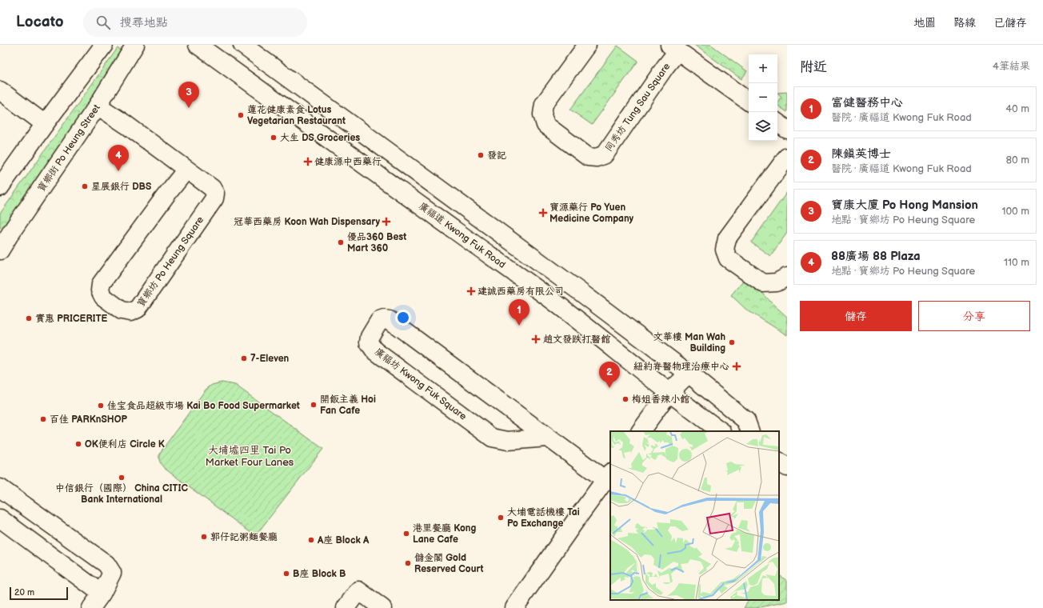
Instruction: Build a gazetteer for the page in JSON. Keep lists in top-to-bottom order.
{
  "streets": {
    "street": [
      "同秀坊 Tung Sau Square",
      "寶鄉街 Po Heung Street",
      "廣福道 Kwong Fuk Road",
      "寶鄉坊 Po Heung Square",
      "廣福坊 Kwong Fuk Square"
    ]
  },
  "crossings": [
    ["寶鄉街 Po Heung Street", "寶鄉坊 Po Heung Square"]
  ],
  "districts": ["大埔墟四里 Tai Po Market Four Lanes"],
  "places": {
    "other": [
      "蓮花健康素食 Lotus Vegetarian Restaurant",
      "大生 DS Groceries",
      "發記",
      "星展銀行 DBS",
      "優品360 Best Mart 360",
      "實惠 PRICERITE",
      "文華樓 Man Wah Building",
      "7-Eleven",
      "梅姐香辣小館",
      "開飯主義 Hoi Fan Cafe",
      "佳宝食品超級市場 Kai Bo Food Supermarket",
      "百佳 PARKnSHOP",
      "OK便利店 Circle K",
      "中信銀行（國際） China CITIC Bank International",
      "大埔電話機樓 Tai Po Exchange",
      "港里餐廳 Kong Lane Cafe",
      "郭仔記粥麵餐廳",
      "A座 Block A",
      "儲金閣 Gold Reserved Court",
      "B座 Block B"
    ],
    "health": [
      "健康源中西藥行",
      "寶源藥行 Po Yuen Medicine Company",
      "冠華西藥房 Koon Wah Dispensary",
      "建誠西藥房有限公司",
      "趙文發跌打醫館",
      "紐約脊醫物理治療中心"
    ]
  },
  "scale_bar": "20 m",
  "page": {
    "header": "Locato",
    "search": "搜尋地點",
    "nav": ["地圖", "路線", "已儲存"],
    "heading": ["附近", "4筆結果"],
    "map_buttons": ["+", "−"],
    "pins": [
      "3",
      "4",
      "1",
      "2"
    ],
    "list": [
      {
        "mark": "1",
        "name": "富健醫務中心",
        "note": "醫院 · 廣福道 Kwong Fuk Road",
        "value": "40 m"
      },
      {
        "mark": "2",
        "name": "陳鎮英博士",
        "note": "醫院 · 廣福道 Kwong Fuk Road",
        "value": "80 m"
      },
      {
        "mark": "3",
        "name": "寶康大廈 Po Hong Mansion",
        "note": "地點 · 寶鄉坊 Po Heung Square",
        "value": "100 m"
      },
      {
        "mark": "4",
        "name": "88廣場 88 Plaza",
        "note": "地點 · 寶鄉坊 Po Heung Square",
        "value": "110 m"
      }
    ],
    "buttons": ["儲存", "分享"],
    "scale": "20 m"
  }
}
